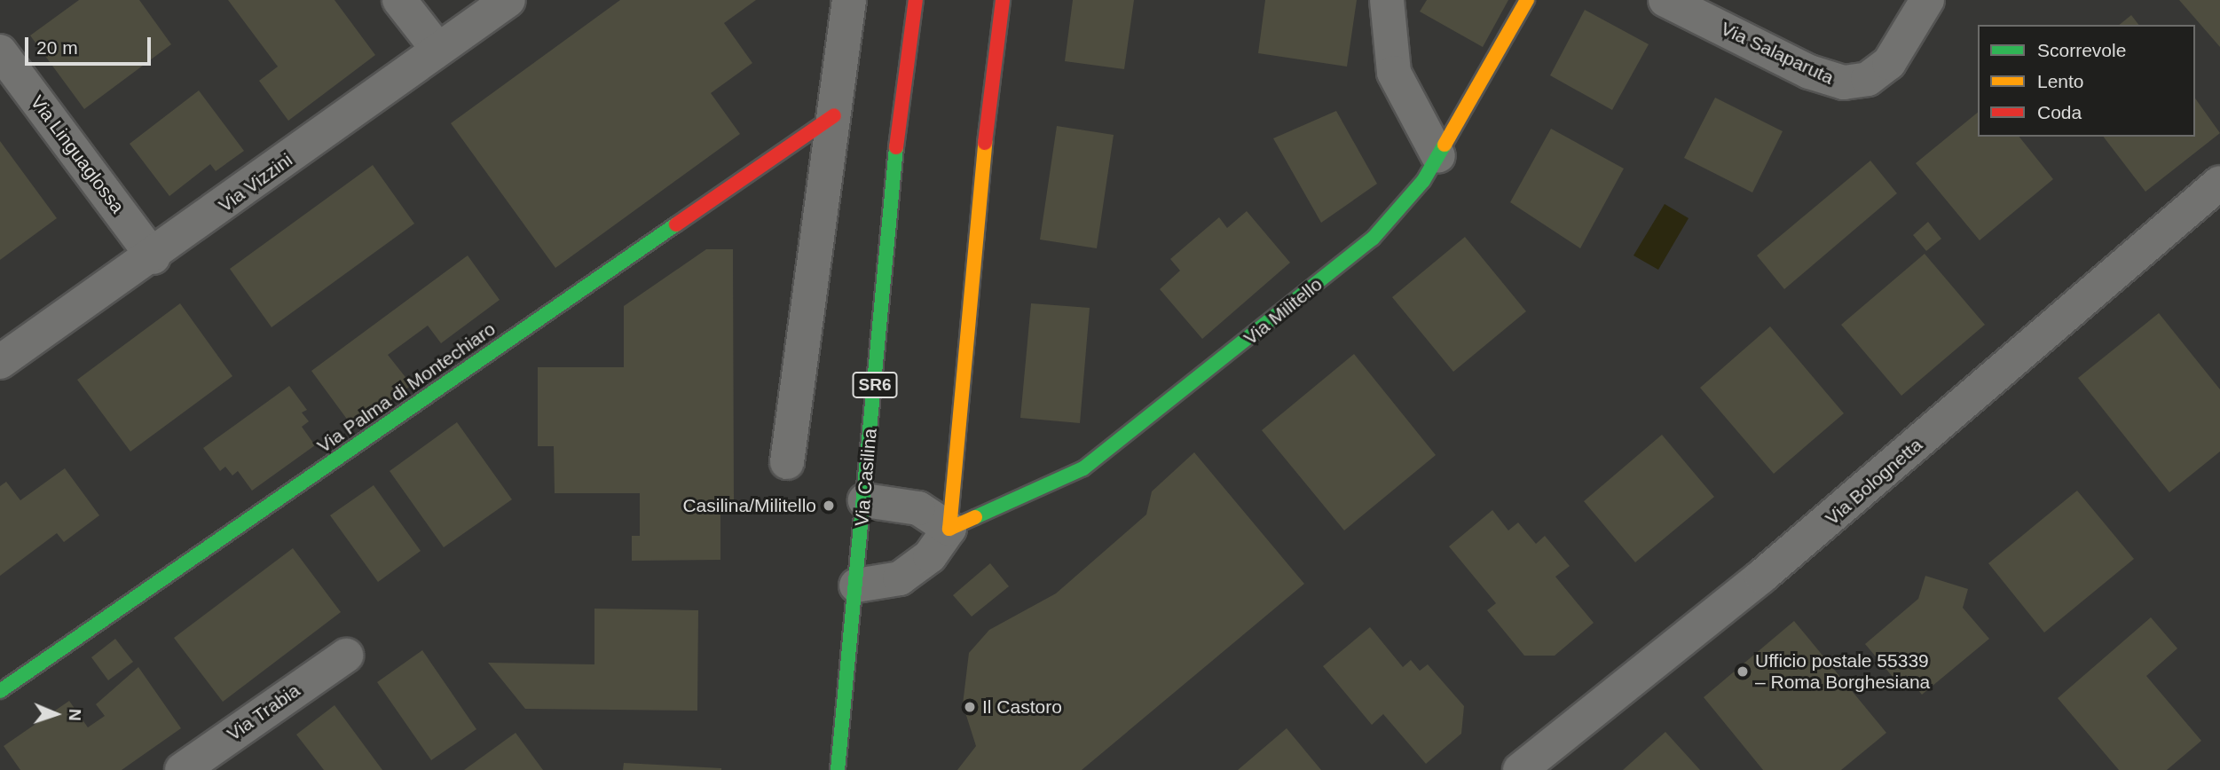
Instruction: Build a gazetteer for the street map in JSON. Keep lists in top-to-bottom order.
{
  "streets": {
    "street": [
      "Via Salaparuta",
      "Via Linguaglossa",
      "Via Vizzini",
      "Via Militello",
      "SR6",
      "Via Palma di Montechiaro",
      "Via Casilina",
      "Via Bolognetta",
      "Via Trabia"
    ]
  },
  "crossings": [
    ["Via Linguaglossa", "Via Vizzini"]
  ],
  "places": ["Casilina/Militello", "Ufficio postale 55339 – Roma Borghesiana", "Il Castoro"],
  "legend": ["Scorrevole", "Lento", "Coda"],
  "scale_bar": "20 m",
  "north": "right"
}
